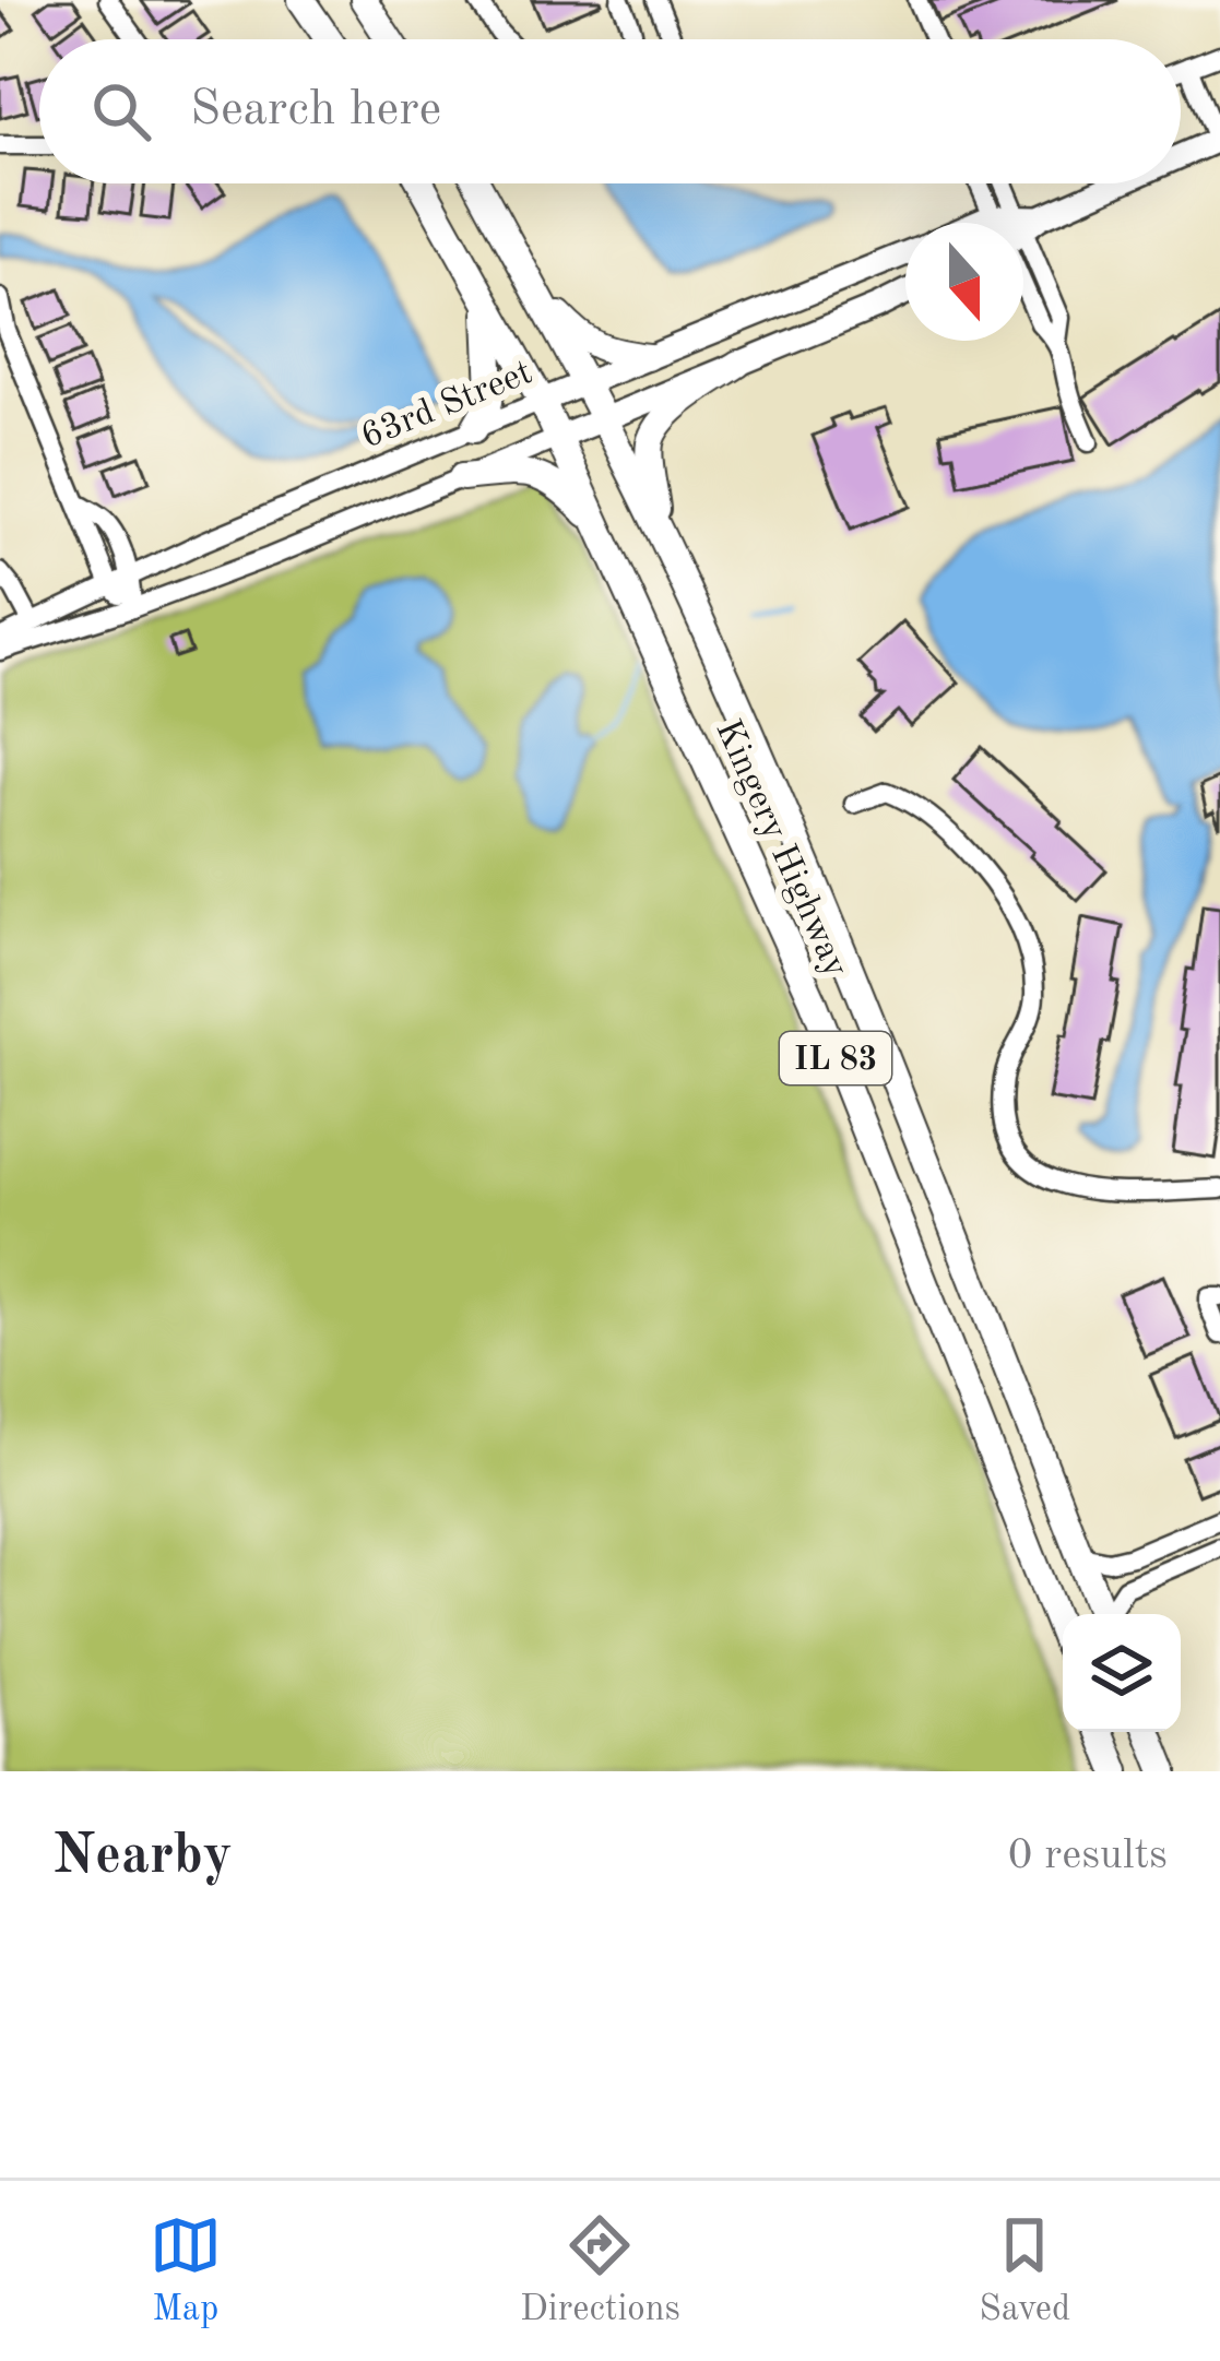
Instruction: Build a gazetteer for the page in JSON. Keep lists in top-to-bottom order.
{
  "streets": {
    "highway": ["Kingery Highway", "IL 83"],
    "main road": ["63rd Street"]
  },
  "crossings": [
    ["63rd Street", "Kingery Highway"]
  ],
  "north": "bottom",
  "page": {
    "search": "Search here",
    "heading": ["Nearby", "0 results"],
    "nav": ["Map", "Directions", "Saved"]
  }
}
